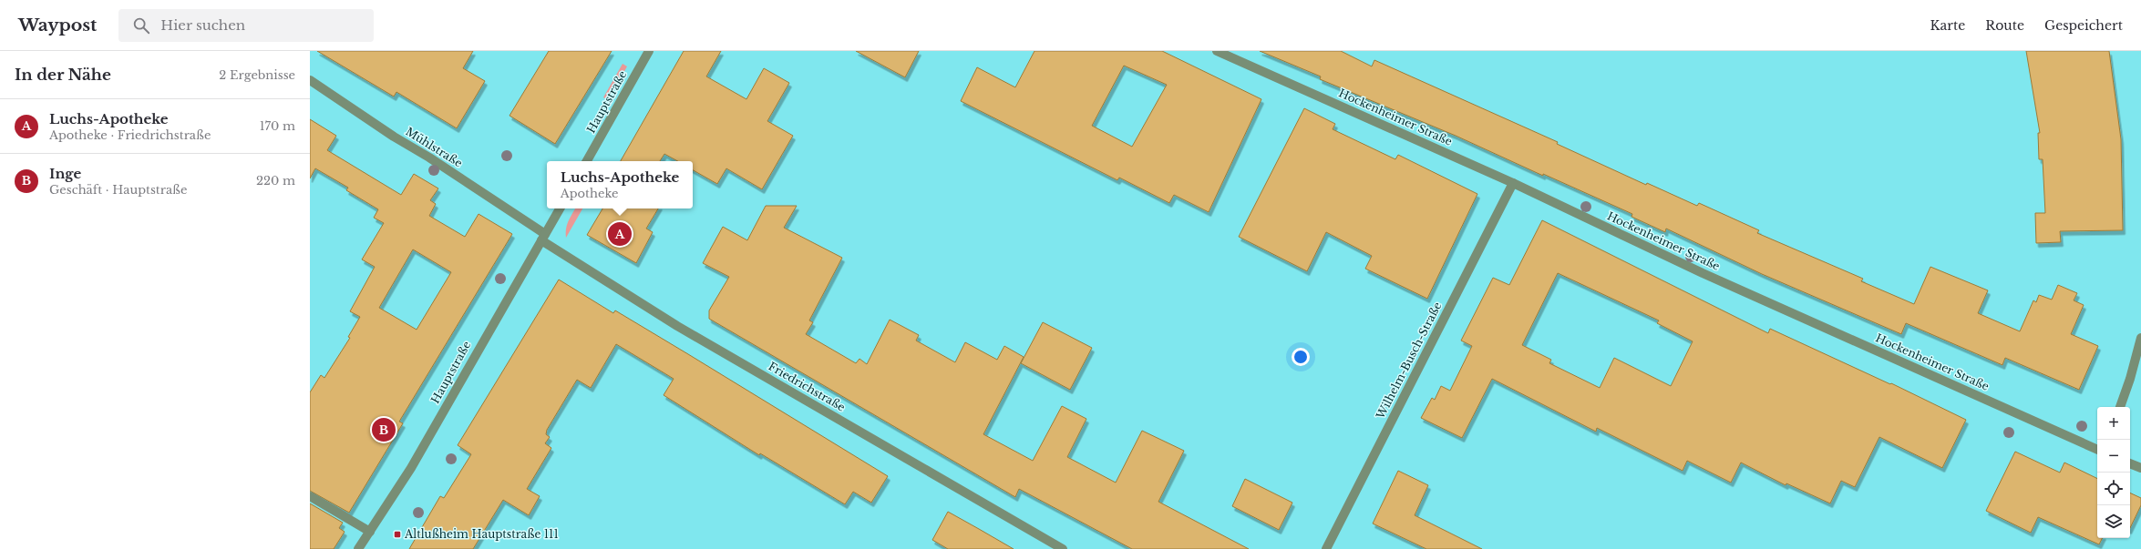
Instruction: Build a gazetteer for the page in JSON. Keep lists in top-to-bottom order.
{
  "streets": {
    "street": [
      "Hauptstraße",
      "Hockenheimer Straße",
      "Mühlstraße",
      "Wilhelm-Busch-Straße",
      "Friedrichstraße"
    ]
  },
  "crossings": [
    ["Hauptstraße", "Mühlstraße"],
    ["Hauptstraße", "Friedrichstraße"],
    ["Hockenheimer Straße", "Wilhelm-Busch-Straße"],
    ["Mühlstraße", "Friedrichstraße"]
  ],
  "places": {
    "transit": ["Altlußheim Hauptstraße 111"]
  },
  "page": {
    "header": "Waypost",
    "search": "Hier suchen",
    "nav": ["Karte", "Route", "Gespeichert"],
    "heading": ["In der Nähe", "2 Ergebnisse"],
    "list": [
      {
        "mark": "A",
        "name": "Luchs-Apotheke",
        "note": "Apotheke · Friedrichstraße",
        "value": "170 m"
      },
      {
        "mark": "B",
        "name": "Inge",
        "note": "Geschäft · Hauptstraße",
        "value": "220 m"
      }
    ],
    "popup": ["Luchs-Apotheke", "Apotheke"],
    "pins": ["A", "B"],
    "map_buttons": ["+", "−"]
  }
}
